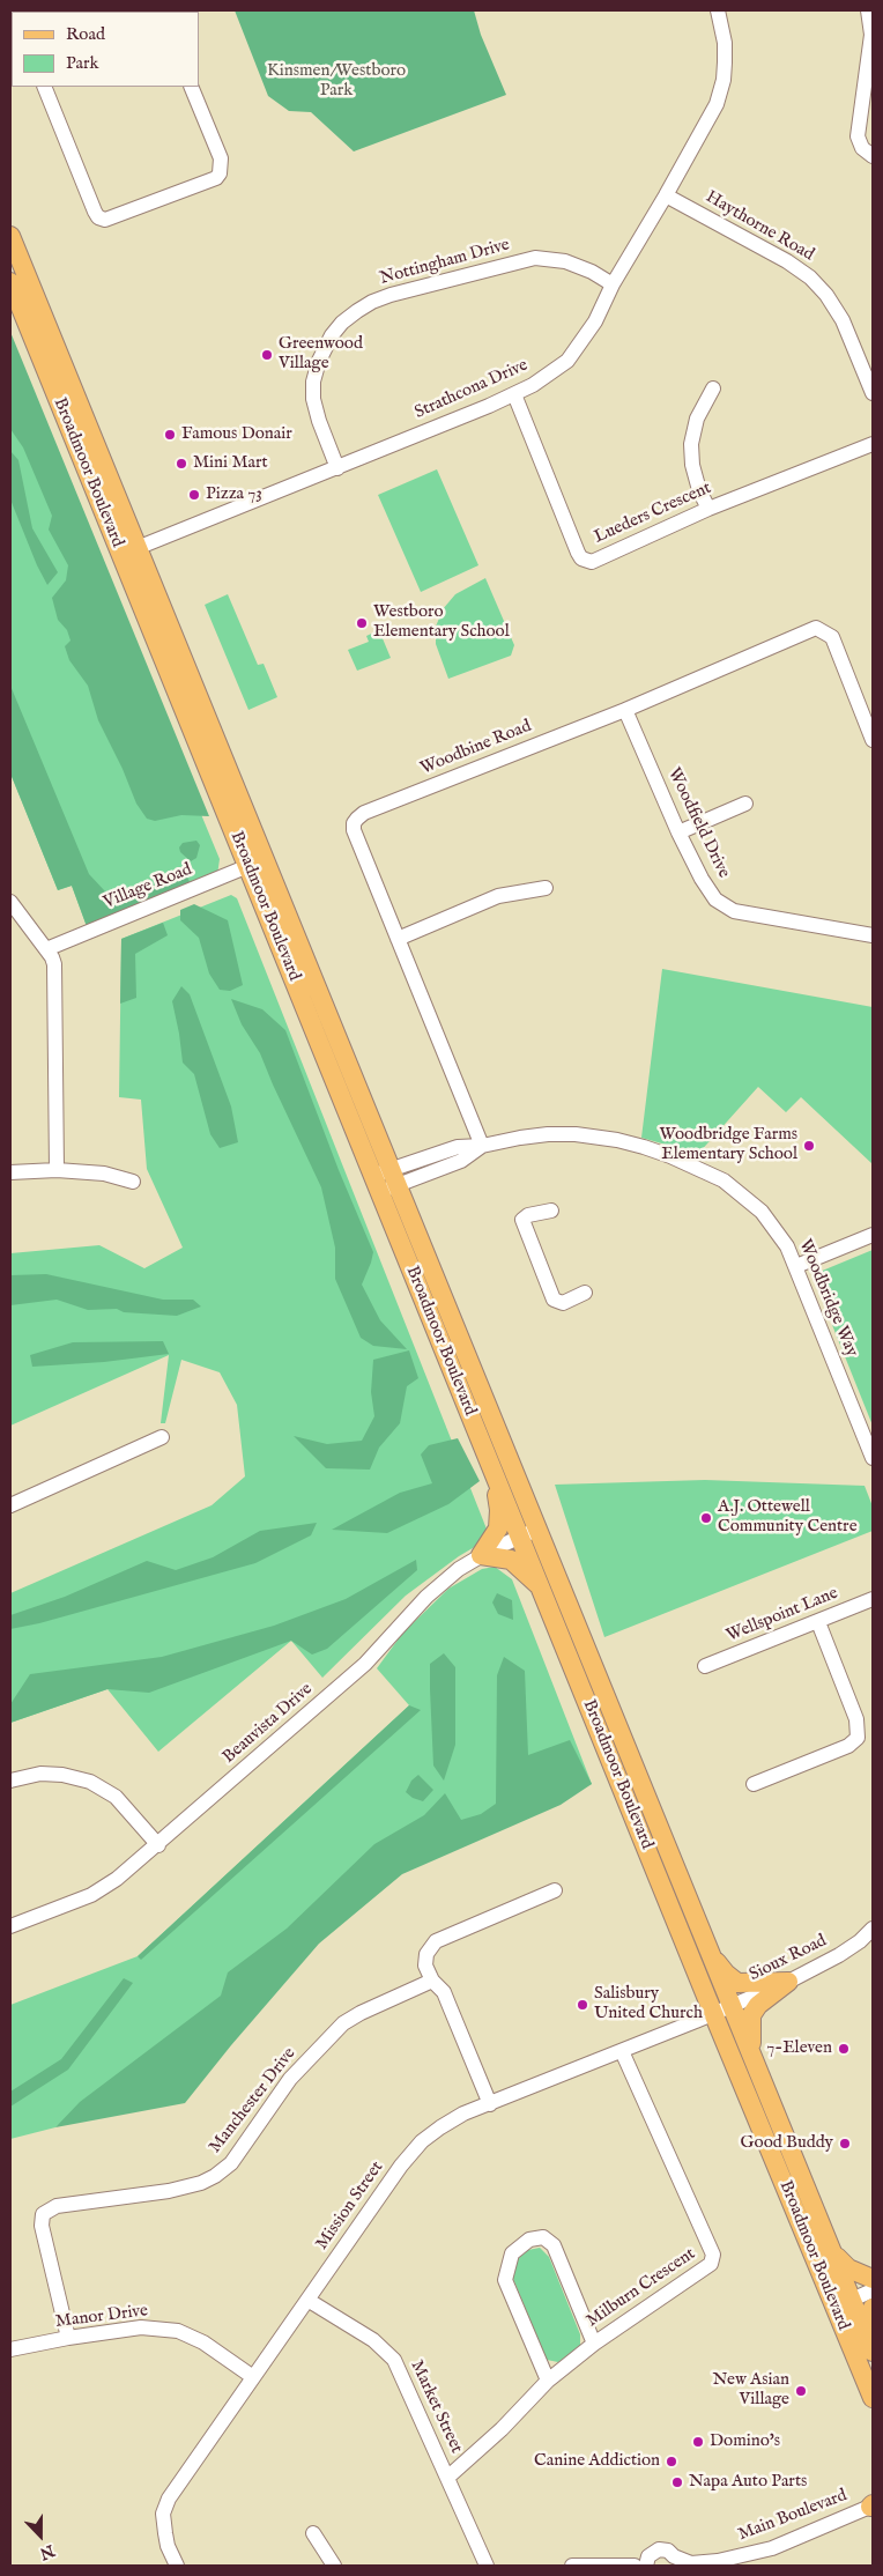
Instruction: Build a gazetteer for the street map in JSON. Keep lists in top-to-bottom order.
{
  "streets": {
    "main road": ["Broadmoor Boulevard"],
    "street": [
      "Haythorne Road",
      "Nottingham Drive",
      "Strathcona Drive",
      "Lueders Crescent",
      "Woodbine Road",
      "Woodfield Drive",
      "Village Road",
      "Woodbridge Way",
      "Wellspoint Lane",
      "Beauvista Drive",
      "Sioux Road",
      "Manchester Drive",
      "Mission Street",
      "Milburn Crescent",
      "Manor Drive",
      "Market Street",
      "Main Boulevard"
    ]
  },
  "crossings": [
    ["Haythorne Road", "Strathcona Drive"],
    ["Nottingham Drive", "Strathcona Drive"],
    ["Strathcona Drive", "Broadmoor Boulevard"],
    ["Strathcona Drive", "Lueders Crescent"],
    ["Broadmoor Boulevard", "Village Road"],
    ["Broadmoor Boulevard", "Woodbridge Way"],
    ["Broadmoor Boulevard", "Beauvista Drive"],
    ["Broadmoor Boulevard", "Sioux Road"],
    ["Broadmoor Boulevard", "Mission Street"],
    ["Woodbine Road", "Woodfield Drive"],
    ["Woodbine Road", "Woodbridge Way"],
    ["Sioux Road", "Mission Street"],
    ["Manchester Drive", "Manor Drive"],
    ["Mission Street", "Milburn Crescent"],
    ["Mission Street", "Manor Drive"],
    ["Mission Street", "Market Street"],
    ["Milburn Crescent", "Market Street"]
  ],
  "parks": ["Kinsmen/Westboro Park"],
  "places": [
    "Greenwood Village",
    "Famous Donair",
    "Mini Mart",
    "Pizza 73",
    "Westboro Elementary School",
    "Woodbridge Farms Elementary School",
    "A.J. Ottewell Community Centre",
    "Salisbury United Church",
    "7-Eleven",
    "Good Buddy",
    "New Asian Village",
    "Domino's",
    "Canine Addiction",
    "Napa Auto Parts"
  ],
  "legend": ["Road", "Park"],
  "north": "bottom"
}
